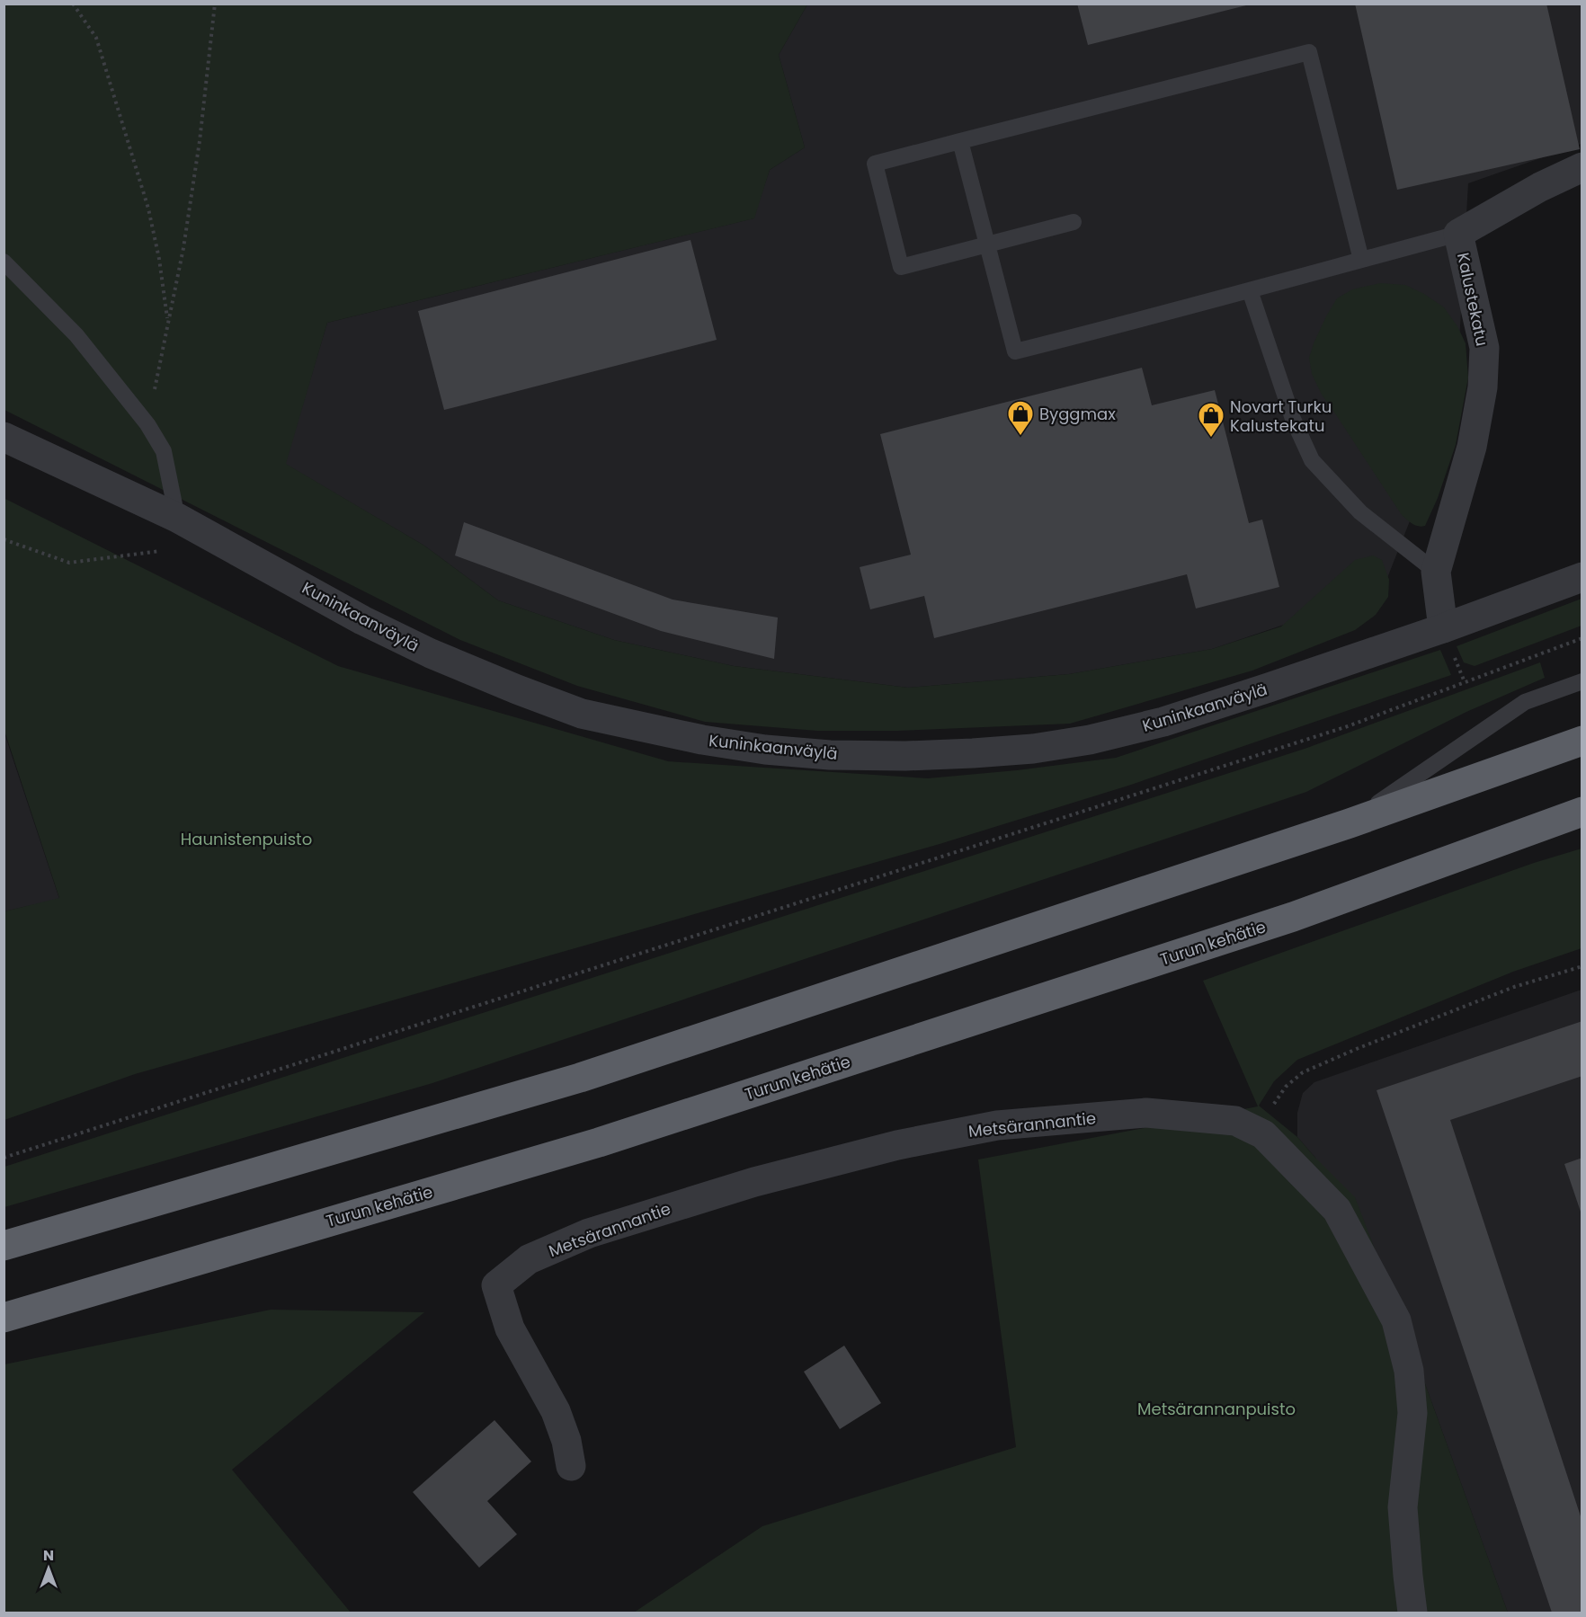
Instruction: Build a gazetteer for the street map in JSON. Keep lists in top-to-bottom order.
{
  "streets": {
    "highway": ["Turun kehätie"],
    "street": ["Kalustekatu", "Kuninkaanväylä", "Metsärannantie"]
  },
  "crossings": [
    ["Kalustekatu", "Kuninkaanväylä"]
  ],
  "parks": ["Haunistenpuisto", "Metsärannanpuisto"],
  "places": {
    "shop": ["Byggmax", "Novart Turku Kalustekatu"]
  },
  "north": "top"
}
